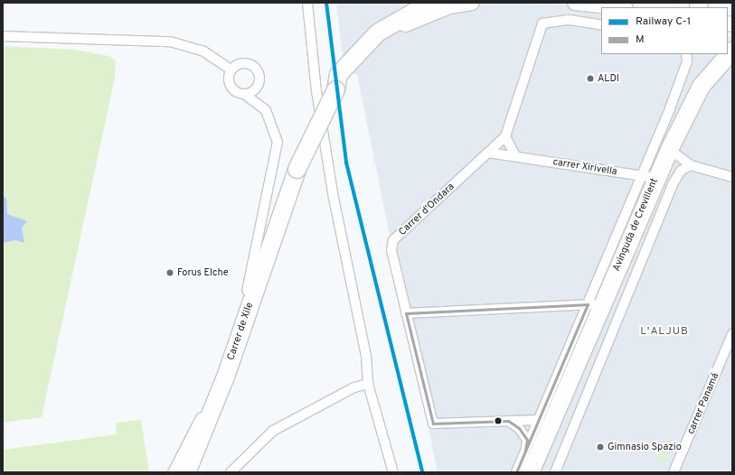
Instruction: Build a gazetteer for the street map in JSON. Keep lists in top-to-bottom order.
{
  "streets": {
    "highway": ["Avinguda de Crevillent", "Carrer de Xile"],
    "street": ["carrer Xirivella", "Carrer d'Ondara", "carrer Panamá"]
  },
  "crossings": [
    ["carrer Xirivella", "Carrer d'Ondara"],
    ["carrer Xirivella", "Avinguda de Crevillent"]
  ],
  "districts": ["L'ALJUB"],
  "places": ["ALDI", "Forus Elche", "Gimnasio Spazio"],
  "lines": ["rail line C-1", "transit line M"],
  "legend": ["Railway C-1", "M"]
}
